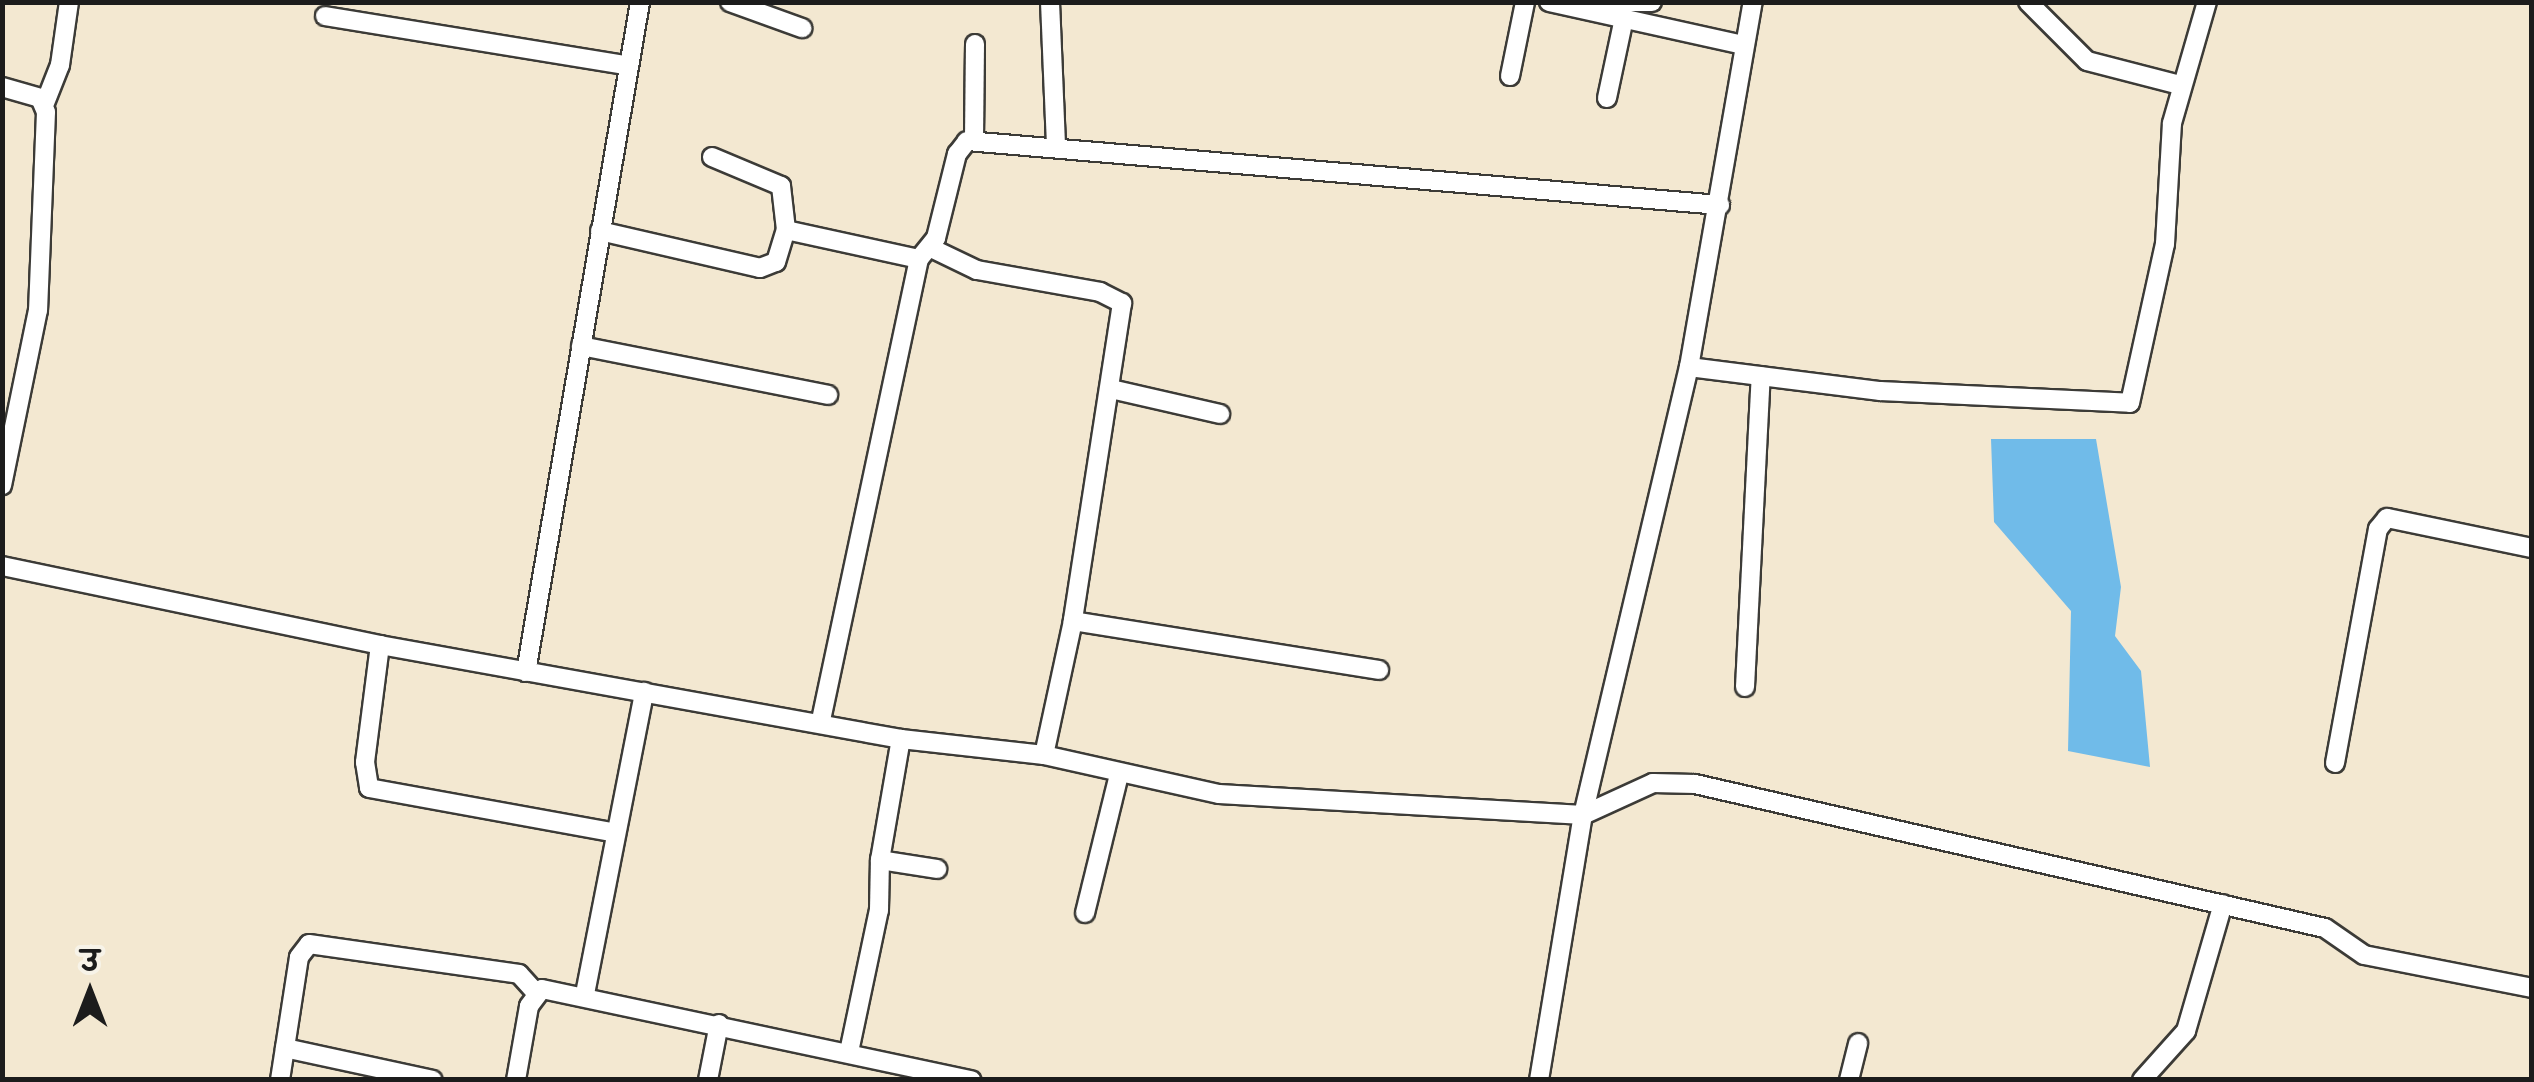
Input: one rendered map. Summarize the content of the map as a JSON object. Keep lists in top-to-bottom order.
{
  "north": "top"
}
